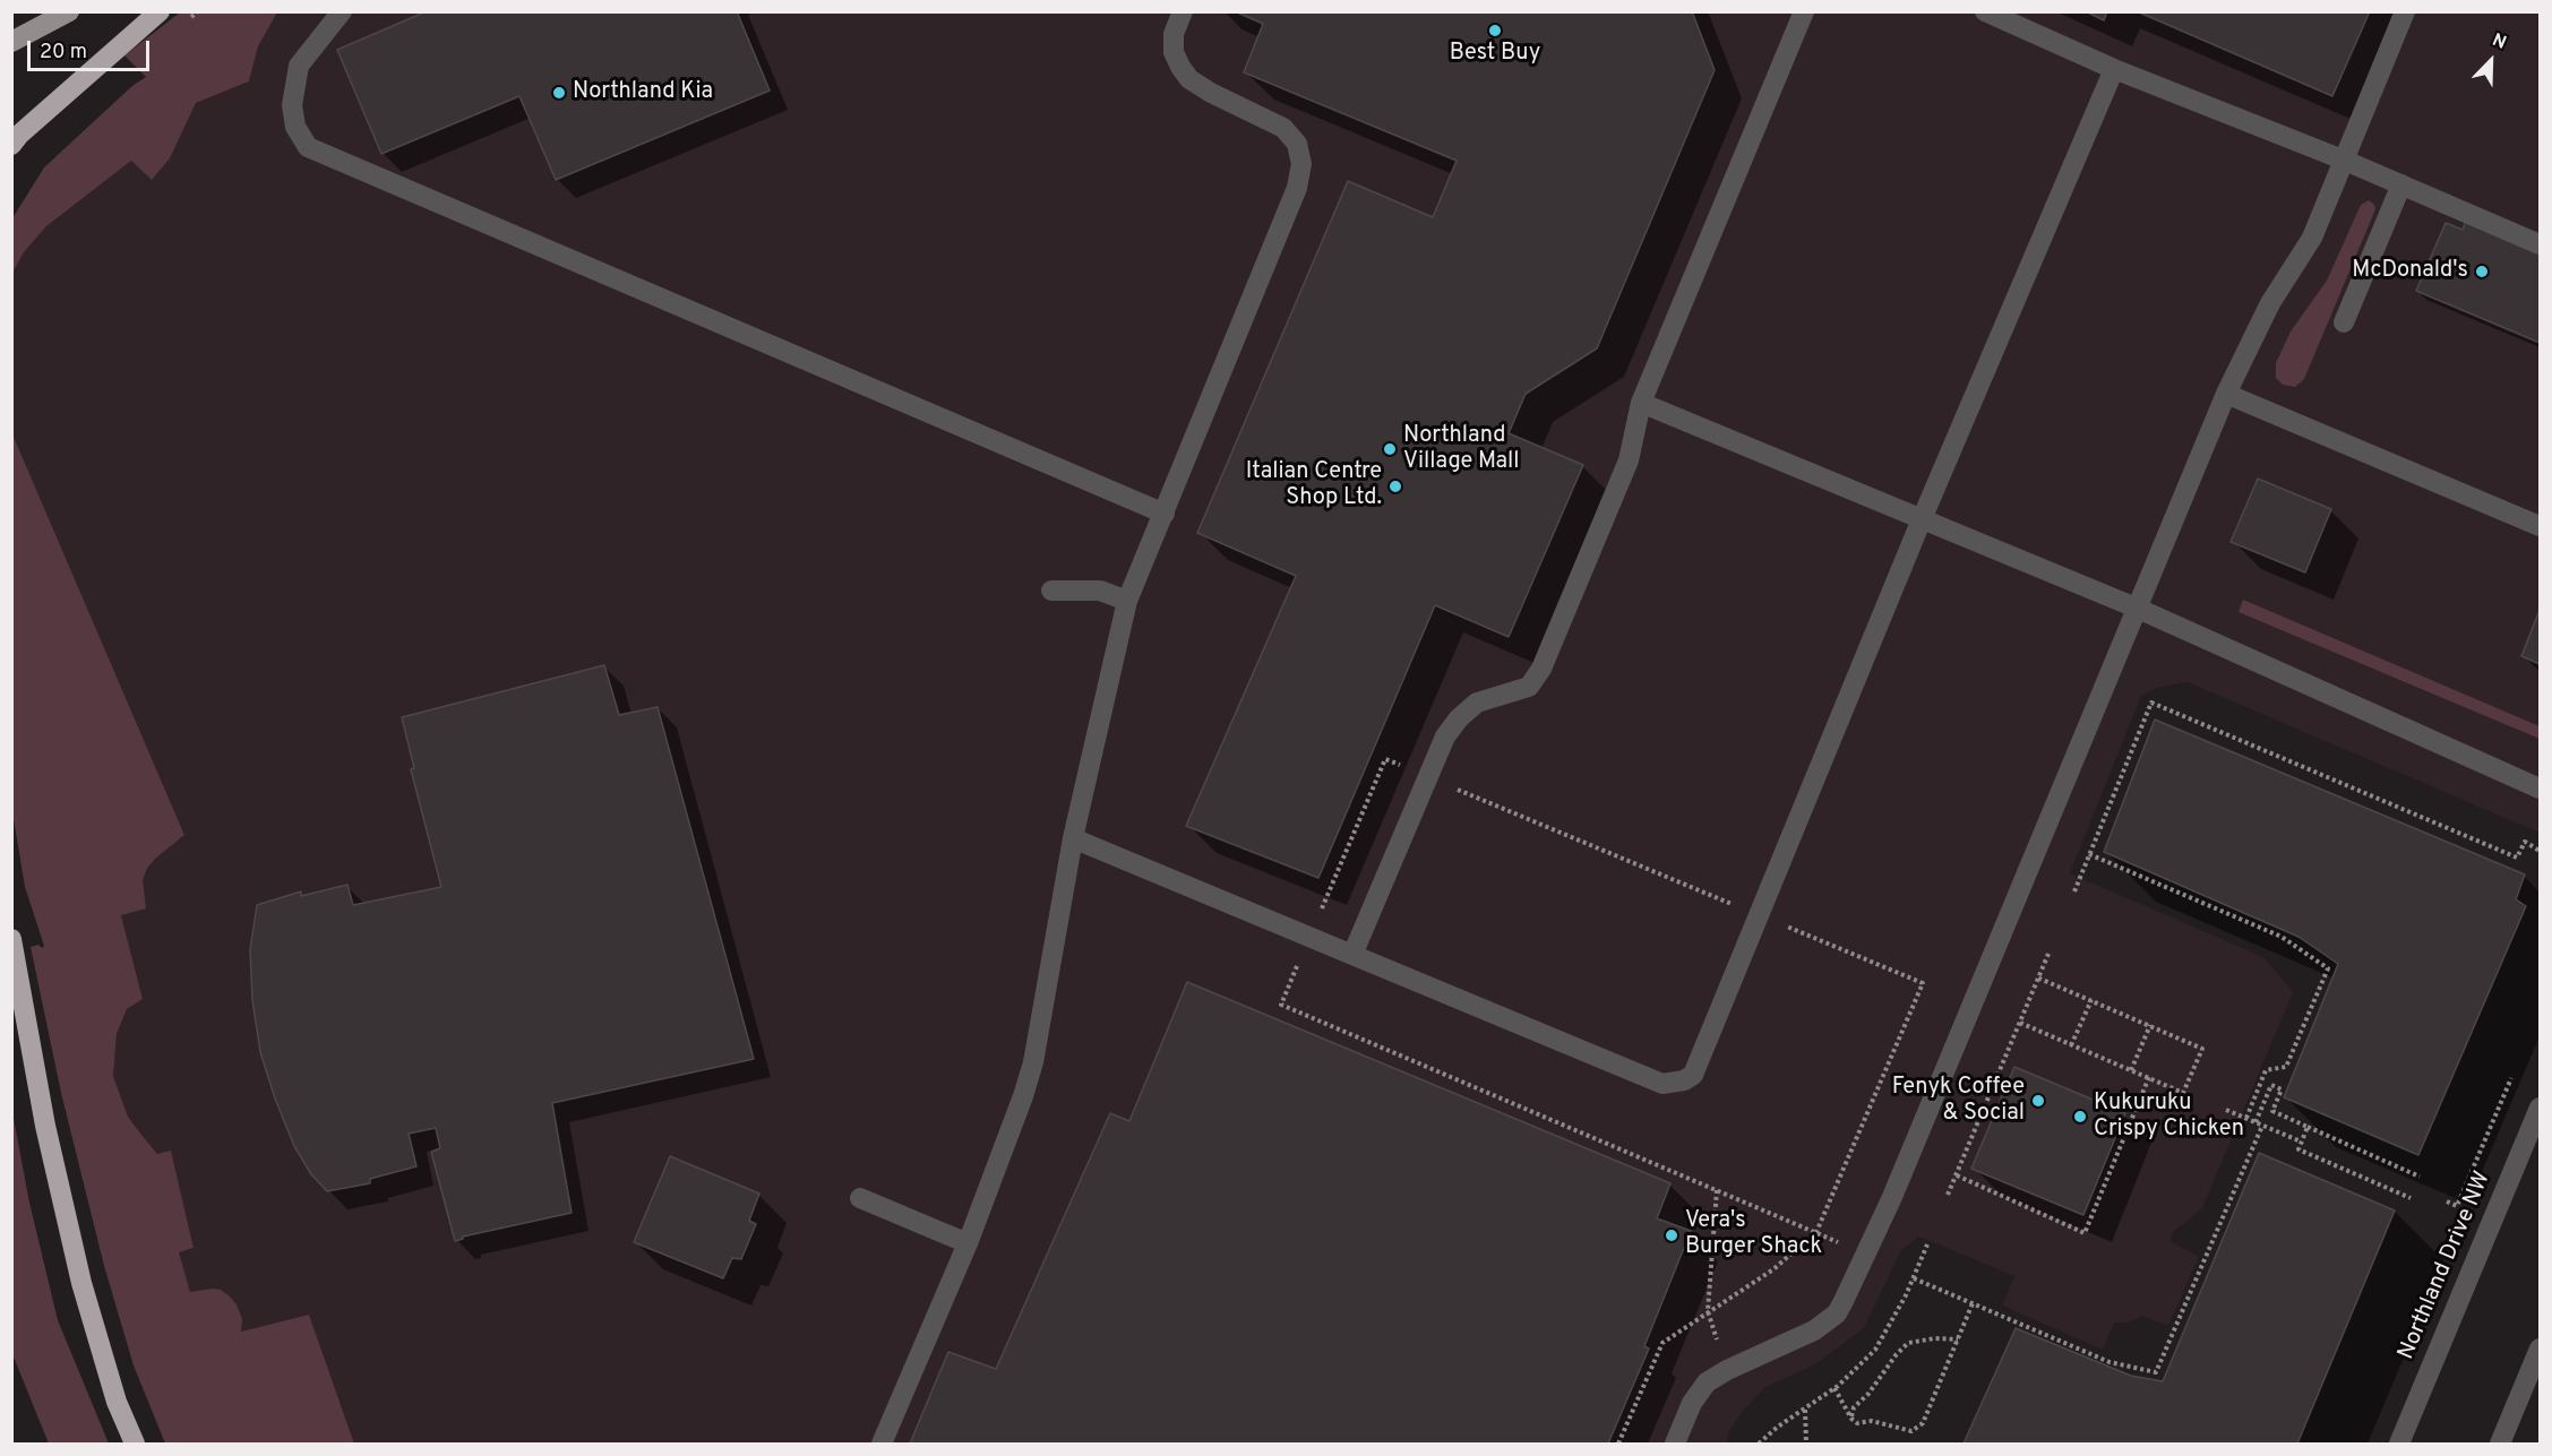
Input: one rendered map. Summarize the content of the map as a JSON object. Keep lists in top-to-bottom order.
{
  "streets": {
    "street": ["Northland Drive NW"]
  },
  "places": [
    "Best Buy",
    "Northland Kia",
    "McDonald's",
    "Northland Village Mall",
    "Italian Centre Shop Ltd.",
    "Fenyk Coffee & Social",
    "Kukuruku Crispy Chicken",
    "Vera's Burger Shack"
  ],
  "scale_bar": "20 m",
  "north": "top right"
}
